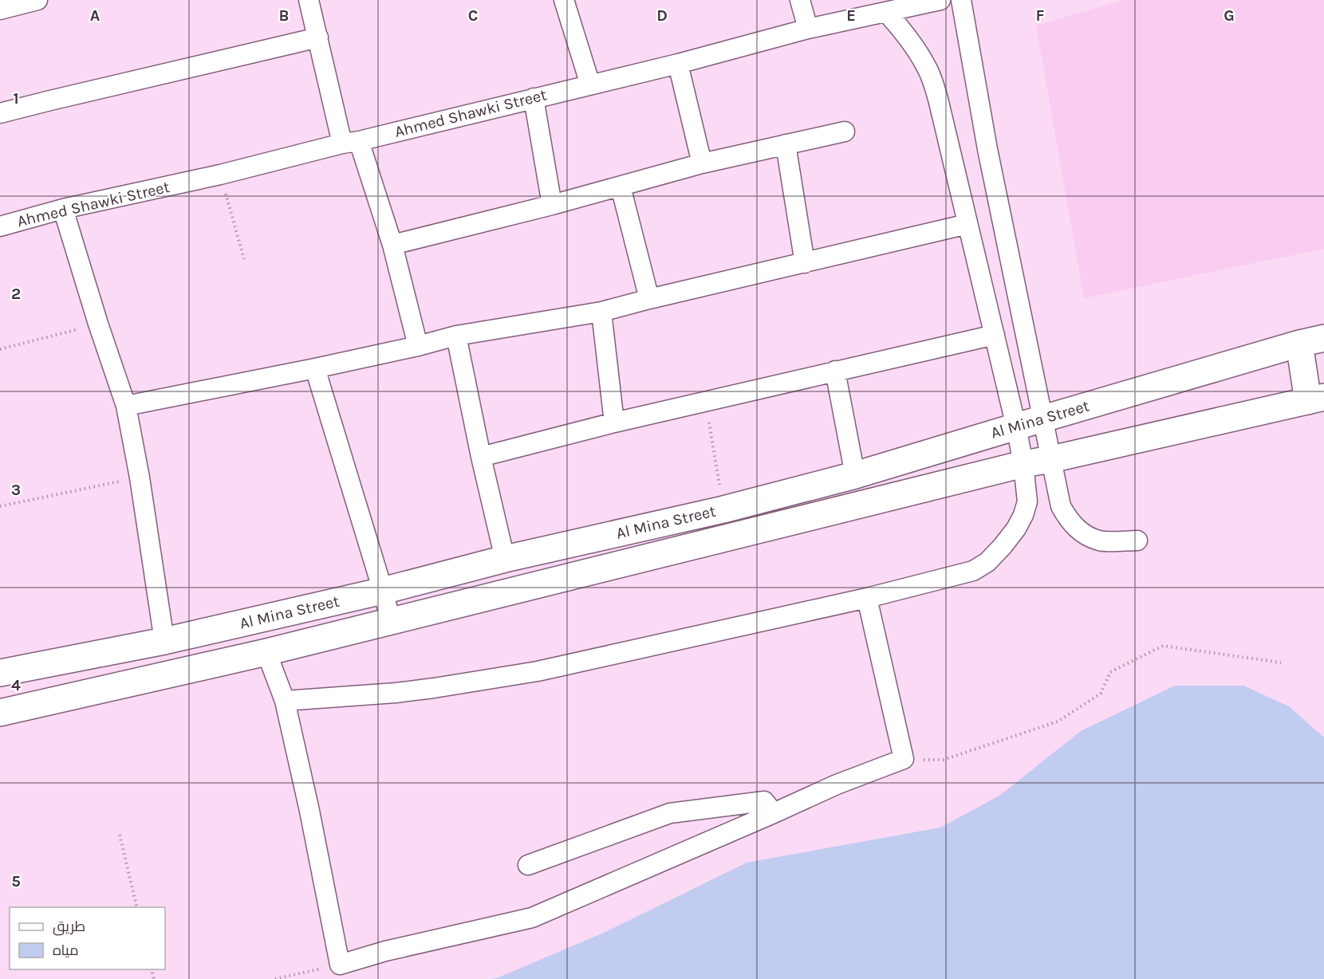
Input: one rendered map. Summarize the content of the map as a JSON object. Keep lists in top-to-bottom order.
{
  "streets": {
    "main road": ["Al Mina Street"],
    "street": ["Ahmed Shawki Street"]
  },
  "legend": ["طريق", "مياه"],
  "grid": {
    "columns": [
      "A",
      "B",
      "C",
      "D",
      "E",
      "F",
      "G"
    ],
    "rows": [
      "1",
      "2",
      "3",
      "4",
      "5"
    ]
  }
}
